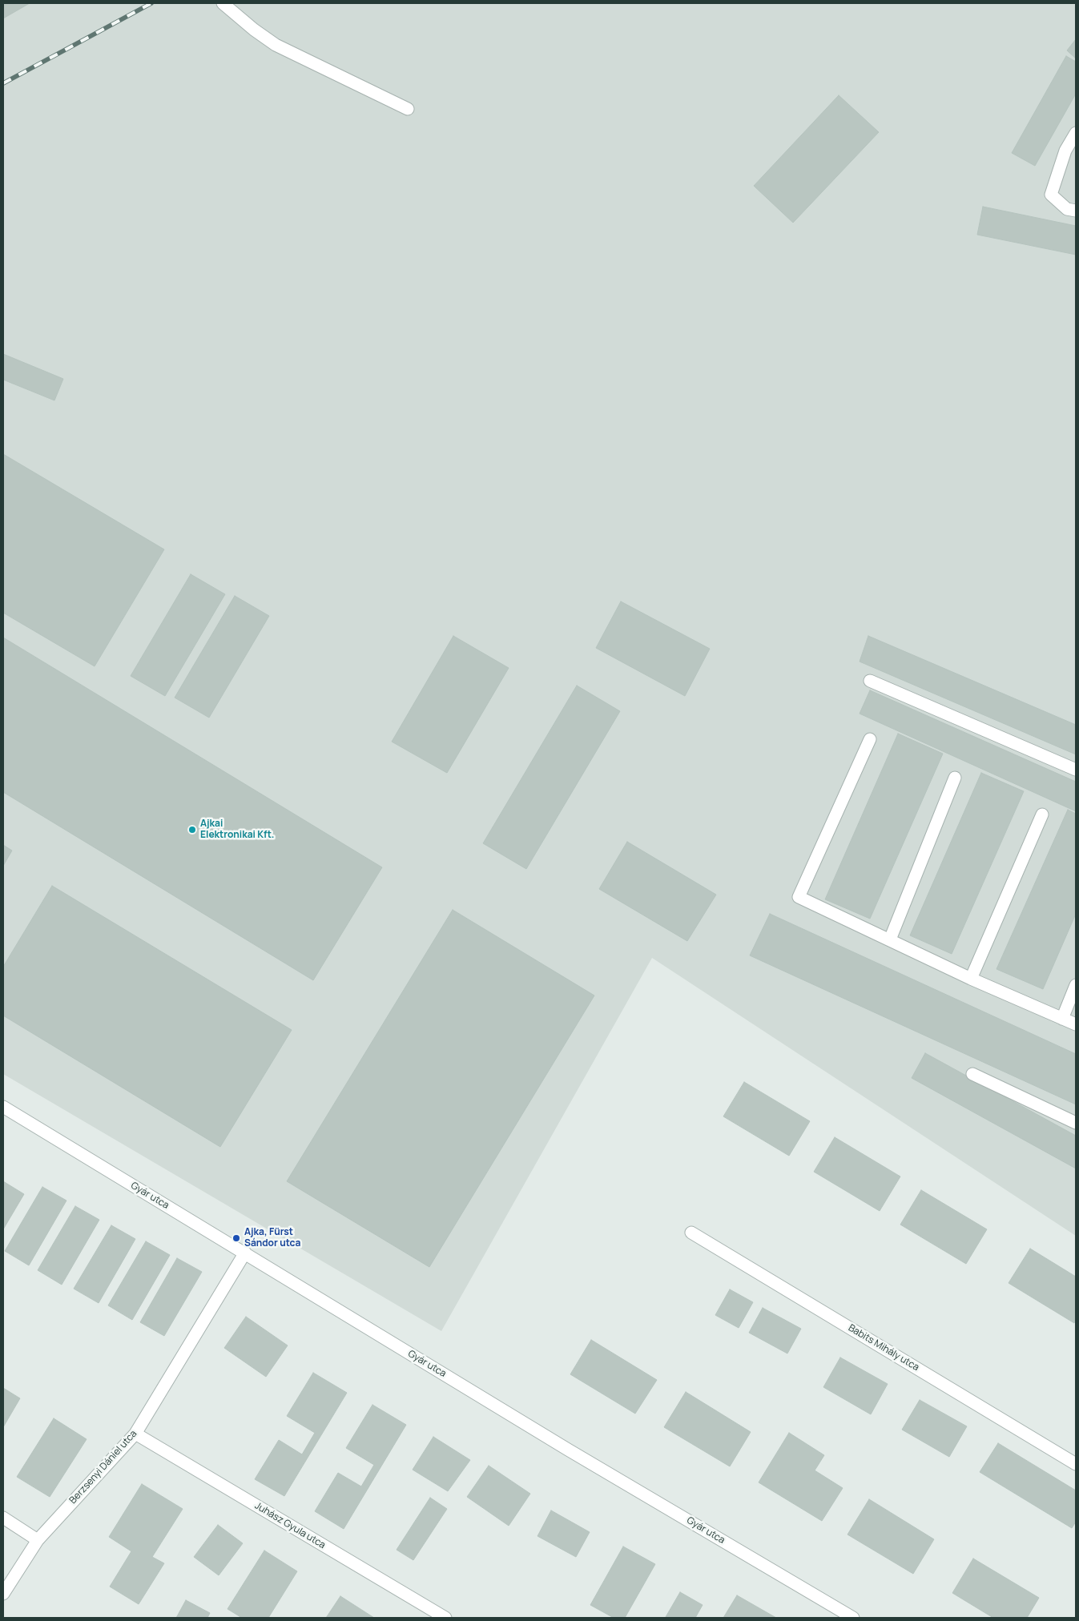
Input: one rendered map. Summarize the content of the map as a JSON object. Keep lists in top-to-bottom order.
{
  "streets": {
    "street": [
      "Gyár utca",
      "Babits Mihály utca",
      "Berzsenyi Dániel utca",
      "Juhász Gyula utca"
    ]
  },
  "crossings": [
    ["Gyár utca", "Berzsenyi Dániel utca"],
    ["Berzsenyi Dániel utca", "Juhász Gyula utca"]
  ],
  "places": ["Ajkai Elektronikai Kft.", "Ajka, Fürst Sándor utca"]
}
